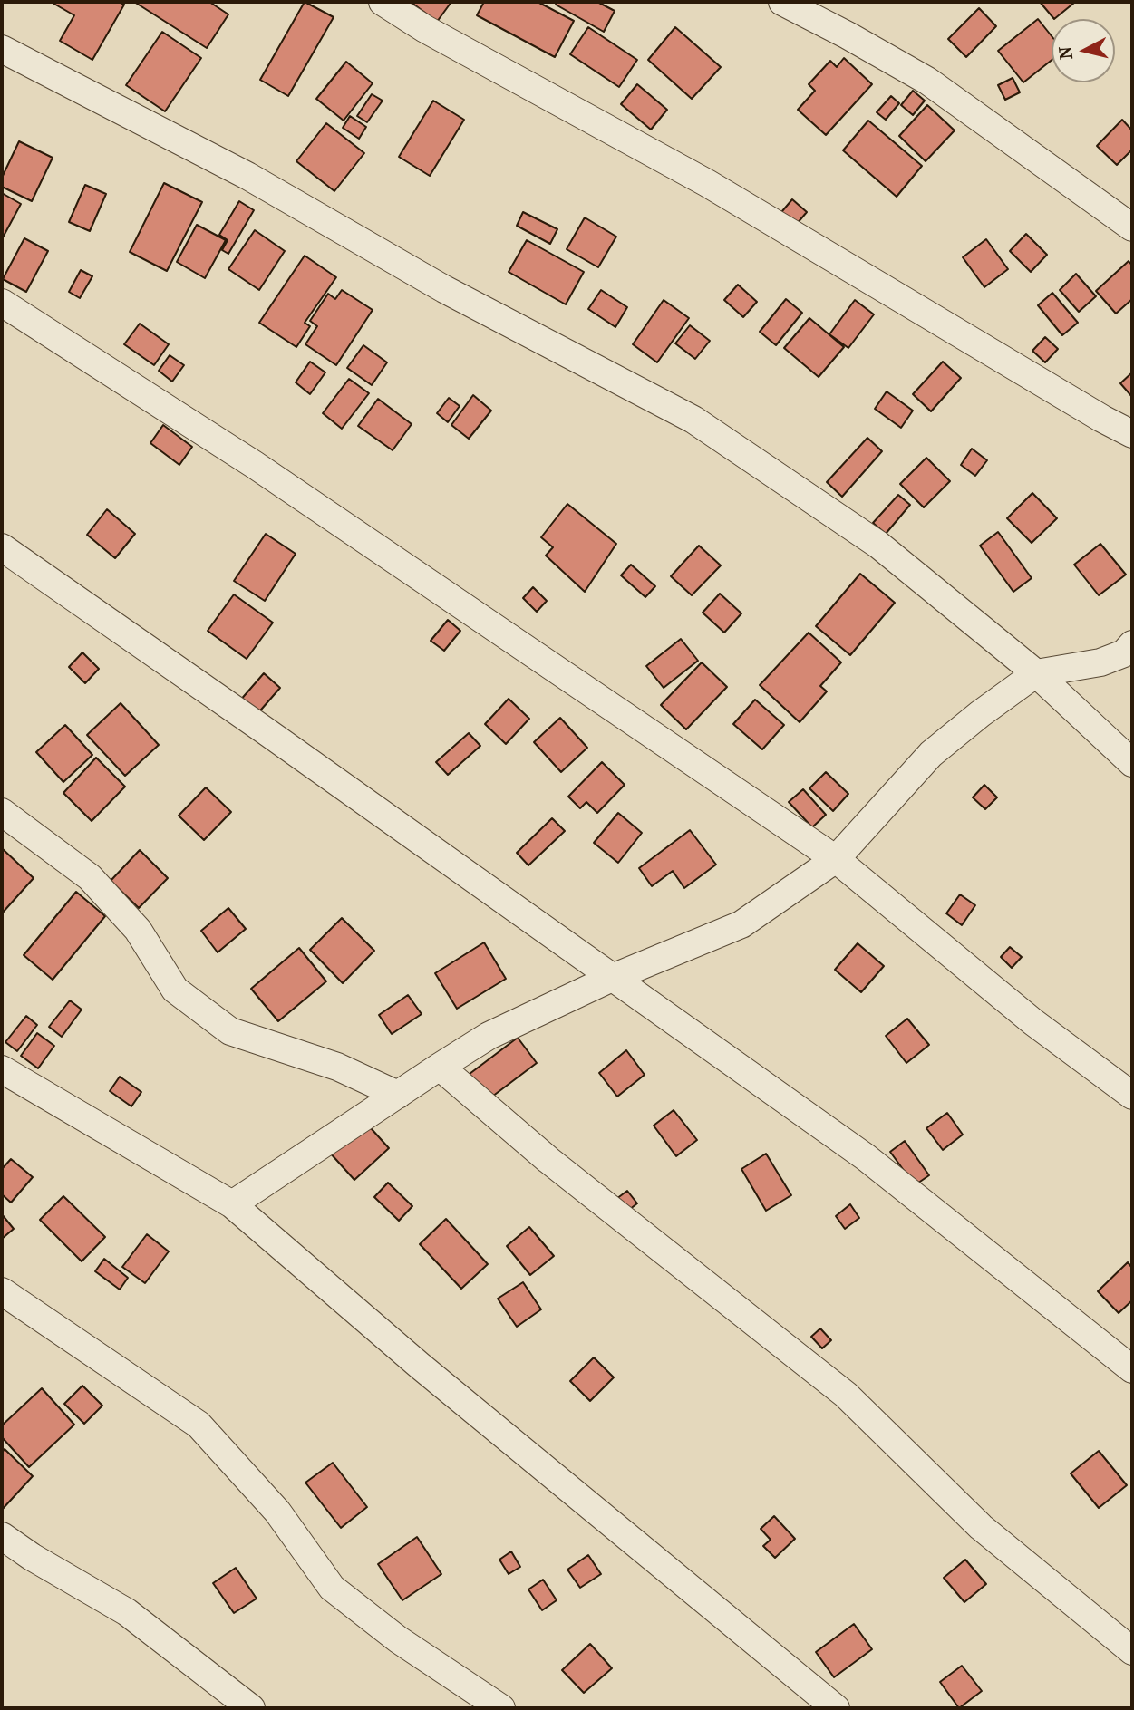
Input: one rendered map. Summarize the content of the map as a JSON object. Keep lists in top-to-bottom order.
{
  "north": "left"
}
